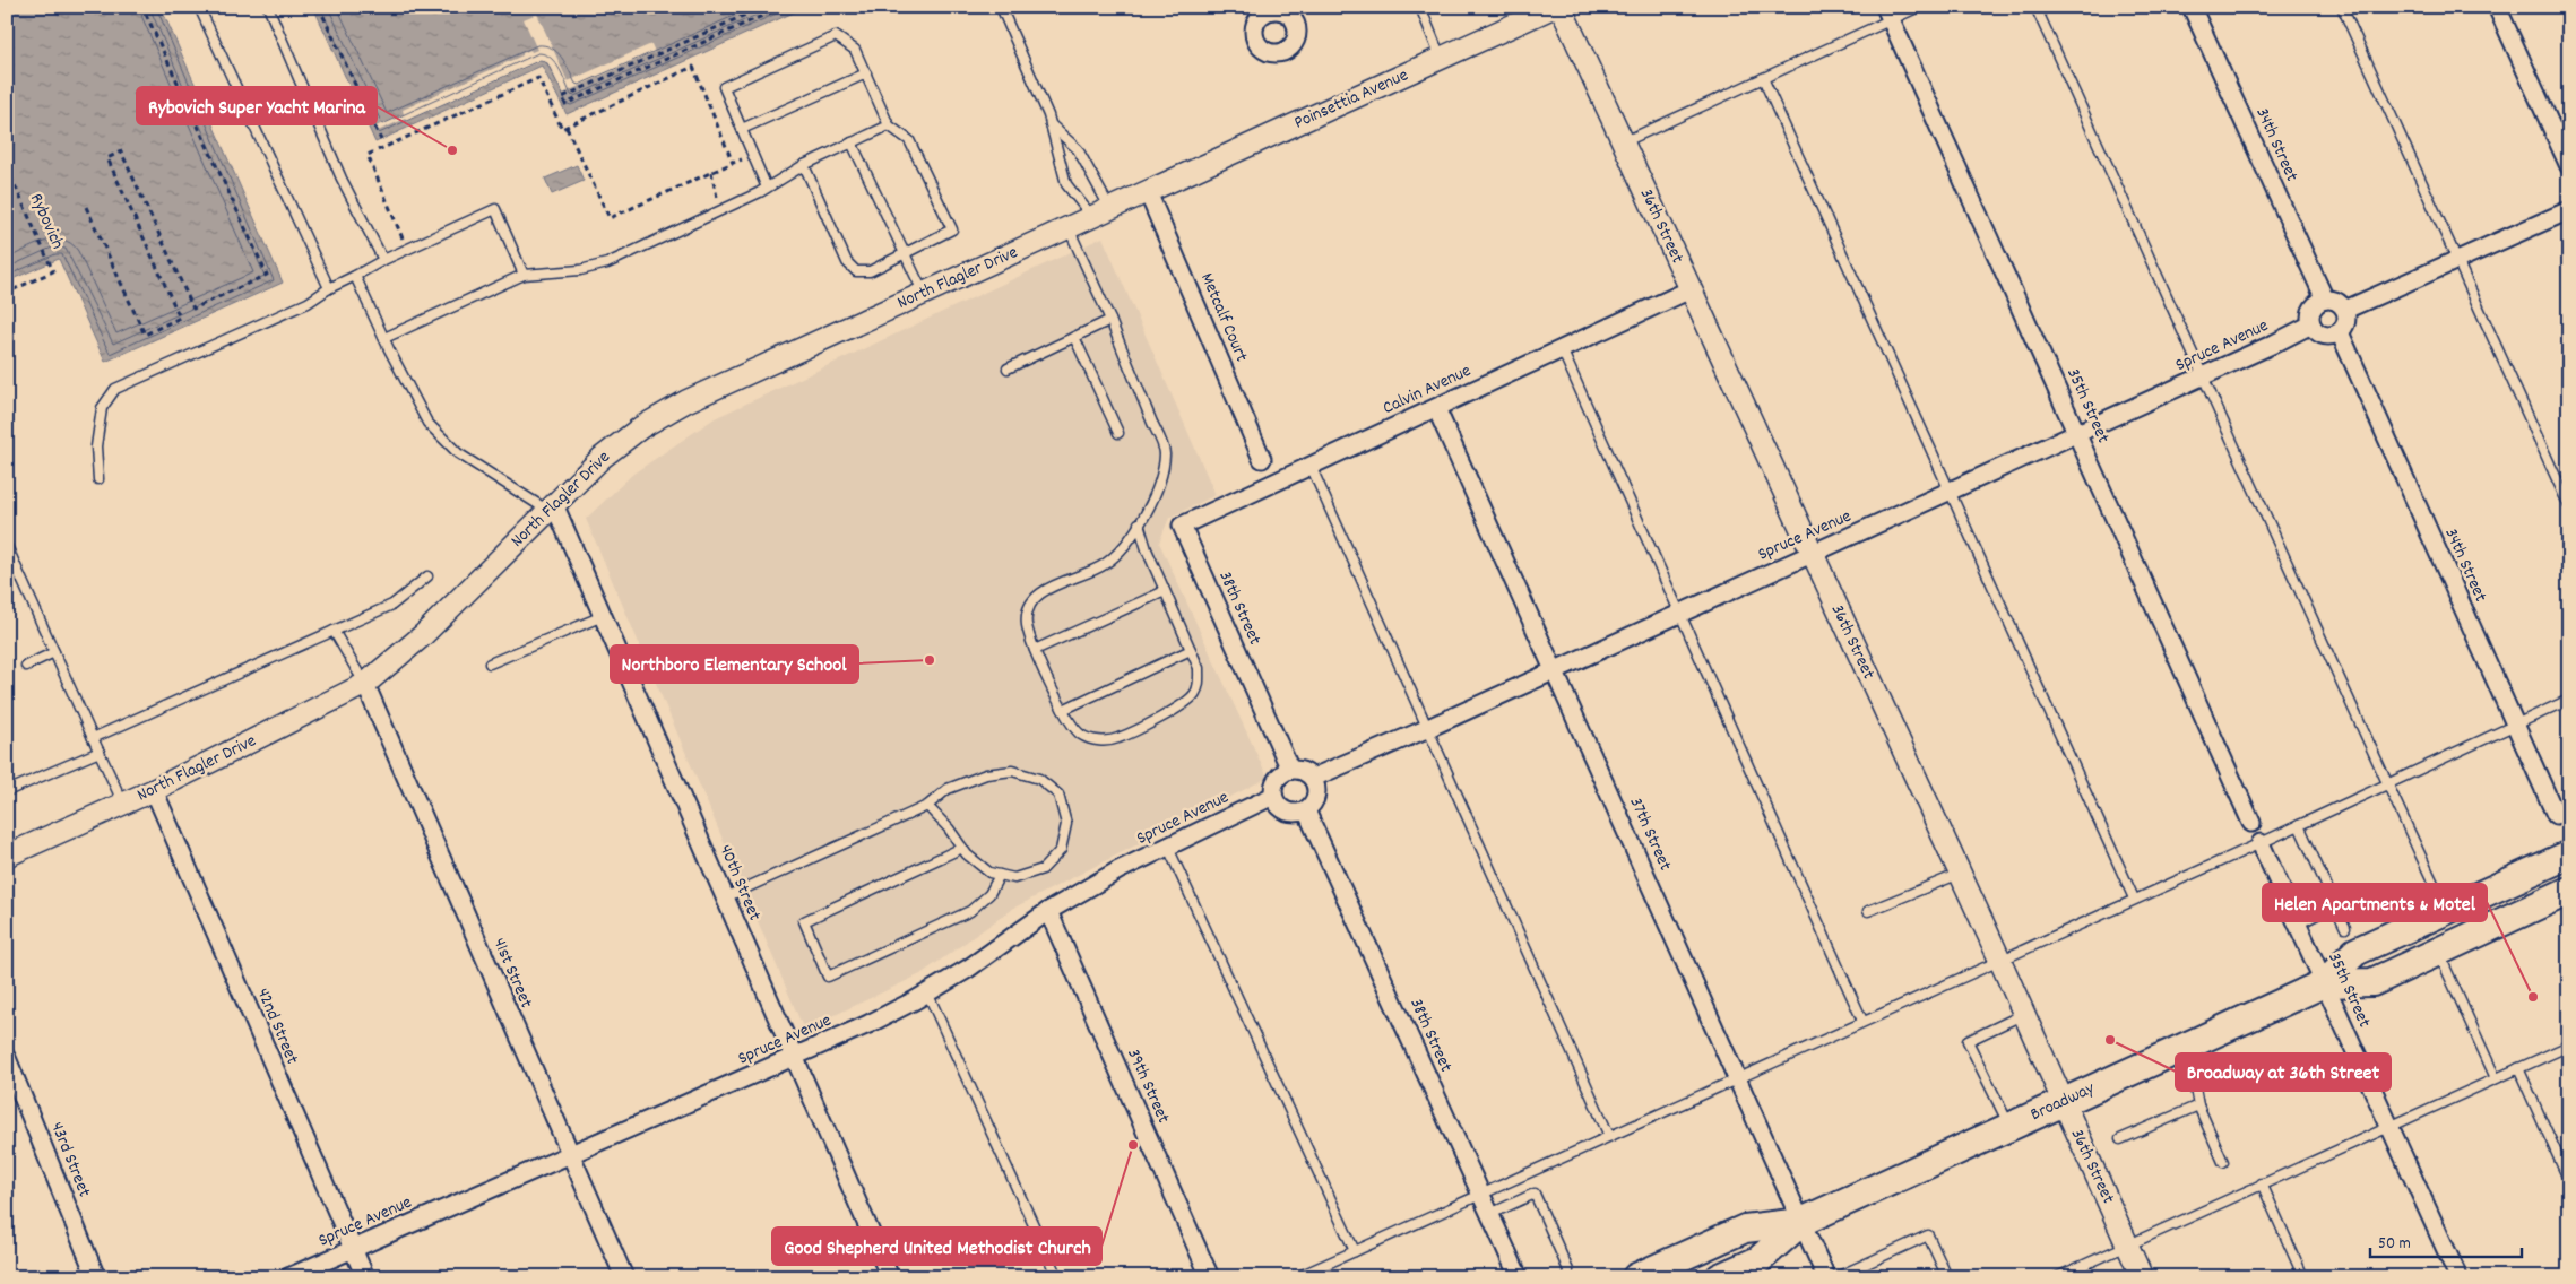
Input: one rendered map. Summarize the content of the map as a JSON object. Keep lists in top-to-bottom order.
{
  "streets": {
    "main road": ["Broadway"],
    "street": [
      "Poinsettia Avenue",
      "34th Street",
      "36th Street",
      "North Flagler Drive",
      "Metcalf Court",
      "Spruce Avenue",
      "Calvin Avenue",
      "35th Street",
      "38th Street",
      "37th Street",
      "40th Street",
      "41st Street",
      "42nd Street",
      "39th Street",
      "43rd Street"
    ],
    "path": ["Rybovich"]
  },
  "crossings": [
    ["Poinsettia Avenue", "North Flagler Drive"],
    ["Poinsettia Avenue", "Metcalf Court"],
    ["34th Street", "Spruce Avenue"],
    ["36th Street", "Spruce Avenue"],
    ["36th Street", "Calvin Avenue"],
    ["36th Street", "Broadway"],
    ["North Flagler Drive", "Metcalf Court"],
    ["North Flagler Drive", "40th Street"],
    ["North Flagler Drive", "41st Street"],
    ["North Flagler Drive", "42nd Street"],
    ["Spruce Avenue", "35th Street"],
    ["Spruce Avenue", "38th Street"],
    ["Spruce Avenue", "37th Street"],
    ["Spruce Avenue", "40th Street"],
    ["Spruce Avenue", "41st Street"],
    ["Spruce Avenue", "42nd Street"],
    ["Spruce Avenue", "39th Street"],
    ["Calvin Avenue", "38th Street"],
    ["Calvin Avenue", "37th Street"],
    ["35th Street", "Broadway"],
    ["37th Street", "Broadway"]
  ],
  "places": [
    "Rybovich Super Yacht Marina",
    "Northboro Elementary School",
    "Helen Apartments & Motel",
    "Broadway at 36th Street",
    "Good Shepherd United Methodist Church"
  ],
  "scale_bar": "50 m"
}
